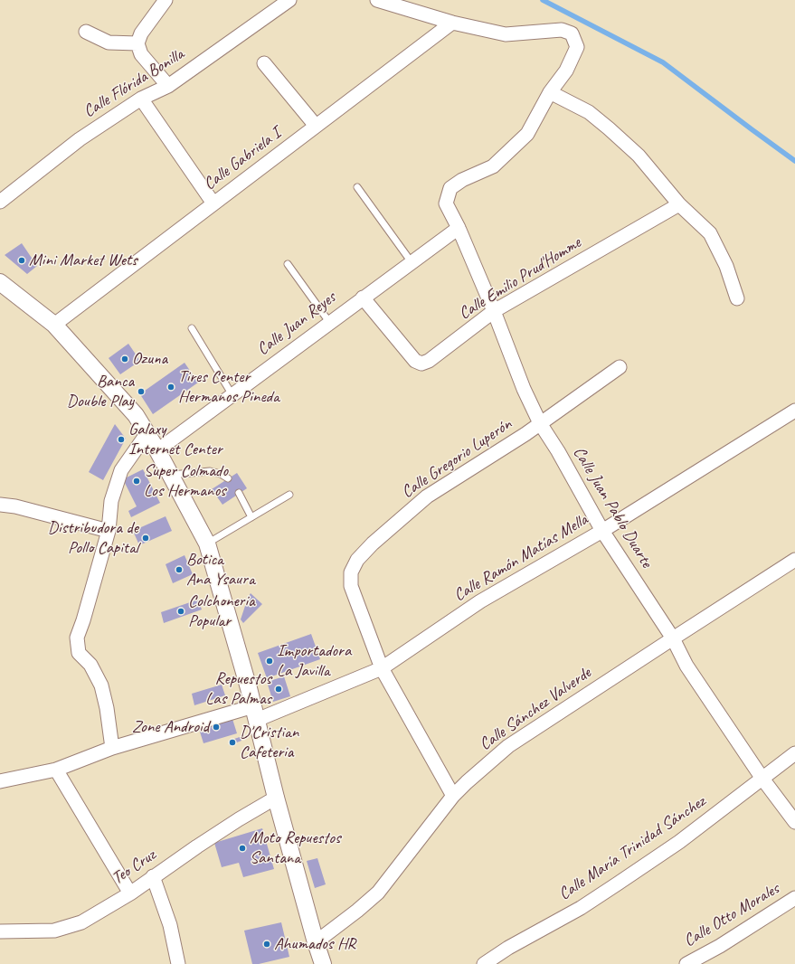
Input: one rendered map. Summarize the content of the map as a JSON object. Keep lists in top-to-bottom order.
{
  "streets": {
    "street": [
      "Calle Flórida Bonilla",
      "Calle Gabriela I",
      "Calle Emilio Prud'Homme",
      "Calle Juan Reyes",
      "Calle Gregorio Luperón",
      "Calle Juan Pablo Duarte",
      "Calle Ramón Matías Mella",
      "Calle Sánchez Valverde",
      "Calle María Trinidad Sánchez",
      "Teo Cruz",
      "Calle Otto Morales"
    ]
  },
  "crossings": [
    ["Calle Emilio Prud'Homme", "Calle Juan Reyes"],
    ["Calle Emilio Prud'Homme", "Calle Juan Pablo Duarte"],
    ["Calle Juan Reyes", "Calle Juan Pablo Duarte"],
    ["Calle Gregorio Luperón", "Calle Juan Pablo Duarte"],
    ["Calle Gregorio Luperón", "Calle Ramón Matías Mella"],
    ["Calle Gregorio Luperón", "Calle Sánchez Valverde"],
    ["Calle Juan Pablo Duarte", "Calle Ramón Matías Mella"],
    ["Calle Juan Pablo Duarte", "Calle Sánchez Valverde"],
    ["Calle Juan Pablo Duarte", "Calle María Trinidad Sánchez"]
  ],
  "places": [
    "Mini Market Wets",
    "Ozuna",
    "Tires Center Hermanos Pineda",
    "Banca Double Play",
    "Galaxy Internet Center",
    "Super Colmado Los Hermanos",
    "Distribudora de Pollo Capital",
    "Botica Ana Ysaura",
    "Colchoneria Popular",
    "Importadora La Javilla",
    "Repuestos Las Palmas",
    "Zone Android",
    "D'Cristian Cafeteria",
    "Moto Repuestos Santana",
    "Ahumados HR"
  ]
}
